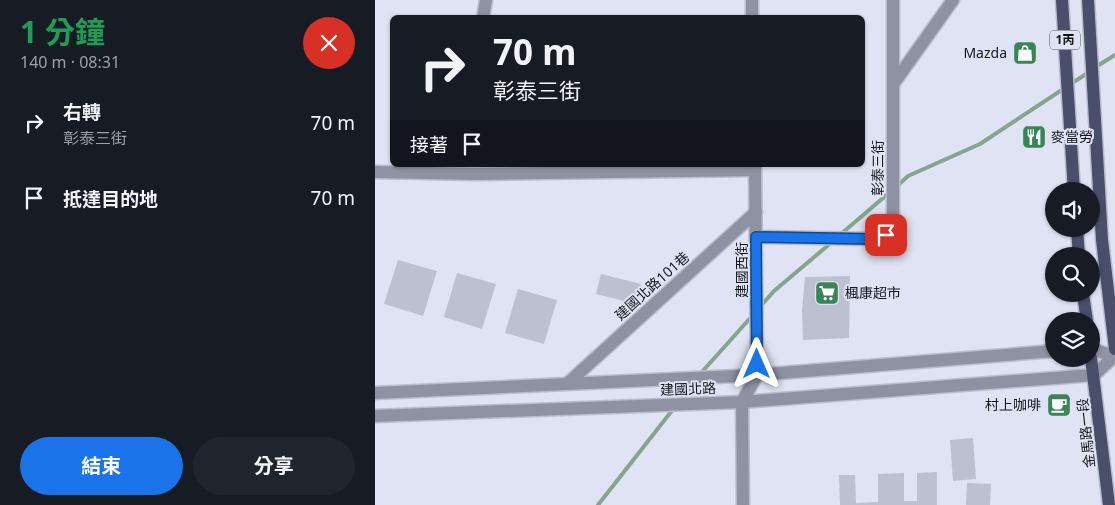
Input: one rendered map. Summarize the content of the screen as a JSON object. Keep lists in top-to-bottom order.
{
  "streets": {
    "main road": ["1丙", "金馬路一段"],
    "street": [
      "彰泰三街",
      "建國西街",
      "建國北路101巷",
      "建國北路"
    ]
  },
  "crossings": [
    ["彰泰三街", "建國西街"],
    ["建國西街", "建國北路101巷"],
    ["建國西街", "建國北路"],
    ["建國北路101巷", "建國北路"],
    ["建國北路", "金馬路一段"]
  ],
  "places": {
    "shop": ["Mazda"],
    "restaurant": ["麥當勞"],
    "supermarket": ["楓康超市"],
    "cafe": ["村上咖啡"]
  },
  "page": {
    "heading": ["1 分鐘", "140 m · 08:31"],
    "turn": ["70 m", "彰泰三街"],
    "list": [
      {
        "name": "右轉",
        "note": "彰泰三街",
        "value": "70 m"
      },
      {
        "name": "抵達目的地",
        "value": "70 m"
      }
    ],
    "then": "接著",
    "buttons": ["結束", "分享"]
  }
}
